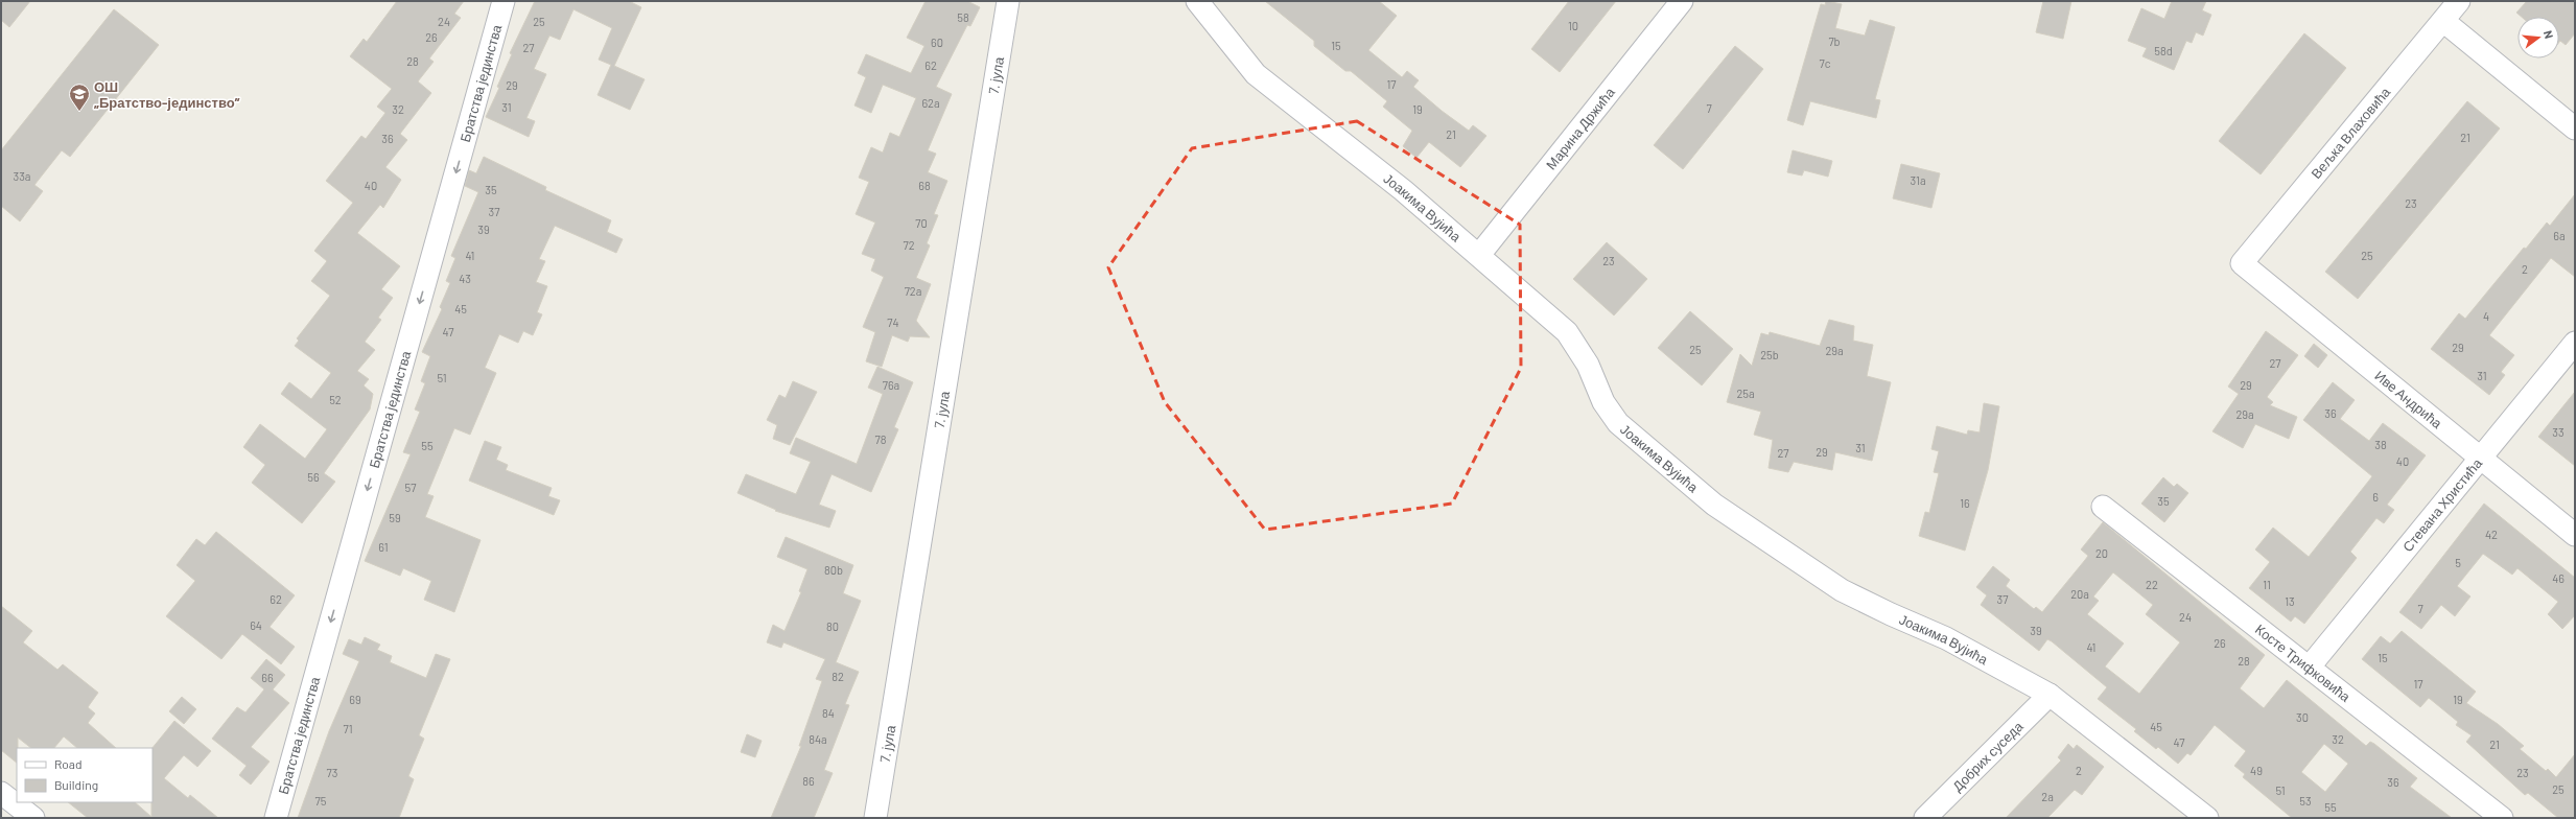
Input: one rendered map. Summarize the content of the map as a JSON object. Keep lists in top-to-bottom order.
{
  "streets": {
    "street": [
      "7. јула",
      "Братства јединства",
      "Марина Држића",
      "Вељка Влаховића",
      "Јоакима Вујића",
      "Иве Андрића",
      "Стевана Христића",
      "Косте Трифковића",
      "Добрих суседа"
    ]
  },
  "crossings": [
    ["Марина Држића", "Јоакима Вујића"],
    ["Вељка Влаховића", "Иве Андрића"],
    ["Јоакима Вујића", "Добрих суседа"],
    ["Иве Андрића", "Стевана Христића"],
    ["Стевана Христића", "Косте Трифковића"]
  ],
  "one_way": ["Братства јединства"],
  "places": {
    "school or university": ["ОШ „Братство-јединство”"]
  },
  "house_numbers": [
    "58",
    "24",
    "25",
    "10",
    "26",
    "7b",
    "60",
    "15",
    "27",
    "58d",
    "28",
    "7c",
    "62",
    "17",
    "29",
    "62a",
    "31",
    "7",
    "32",
    "19",
    "21",
    "21",
    "36",
    "33a",
    "31a",
    "40",
    "68",
    "35",
    "23",
    "37",
    "70",
    "39",
    "6a",
    "72",
    "41",
    "25",
    "23",
    "2",
    "43",
    "72a",
    "45",
    "4",
    "74",
    "47",
    "29",
    "25",
    "29a",
    "25b",
    "27",
    "31",
    "51",
    "76a",
    "29",
    "25a",
    "52",
    "36",
    "29a",
    "33",
    "78",
    "38",
    "55",
    "31",
    "29",
    "27",
    "40",
    "56",
    "57",
    "6",
    "35",
    "16",
    "59",
    "42",
    "61",
    "20",
    "5",
    "80b",
    "46",
    "22",
    "11",
    "20a",
    "62",
    "37",
    "13",
    "7",
    "24",
    "64",
    "80",
    "39",
    "26",
    "41",
    "15",
    "28",
    "82",
    "66",
    "17",
    "69",
    "19",
    "84",
    "30",
    "45",
    "71",
    "84a",
    "32",
    "47",
    "21",
    "2",
    "49",
    "73",
    "23",
    "86",
    "36",
    "25",
    "51",
    "2a",
    "75",
    "53",
    "55"
  ],
  "legend": ["Road", "Building"],
  "north": "right"
}
